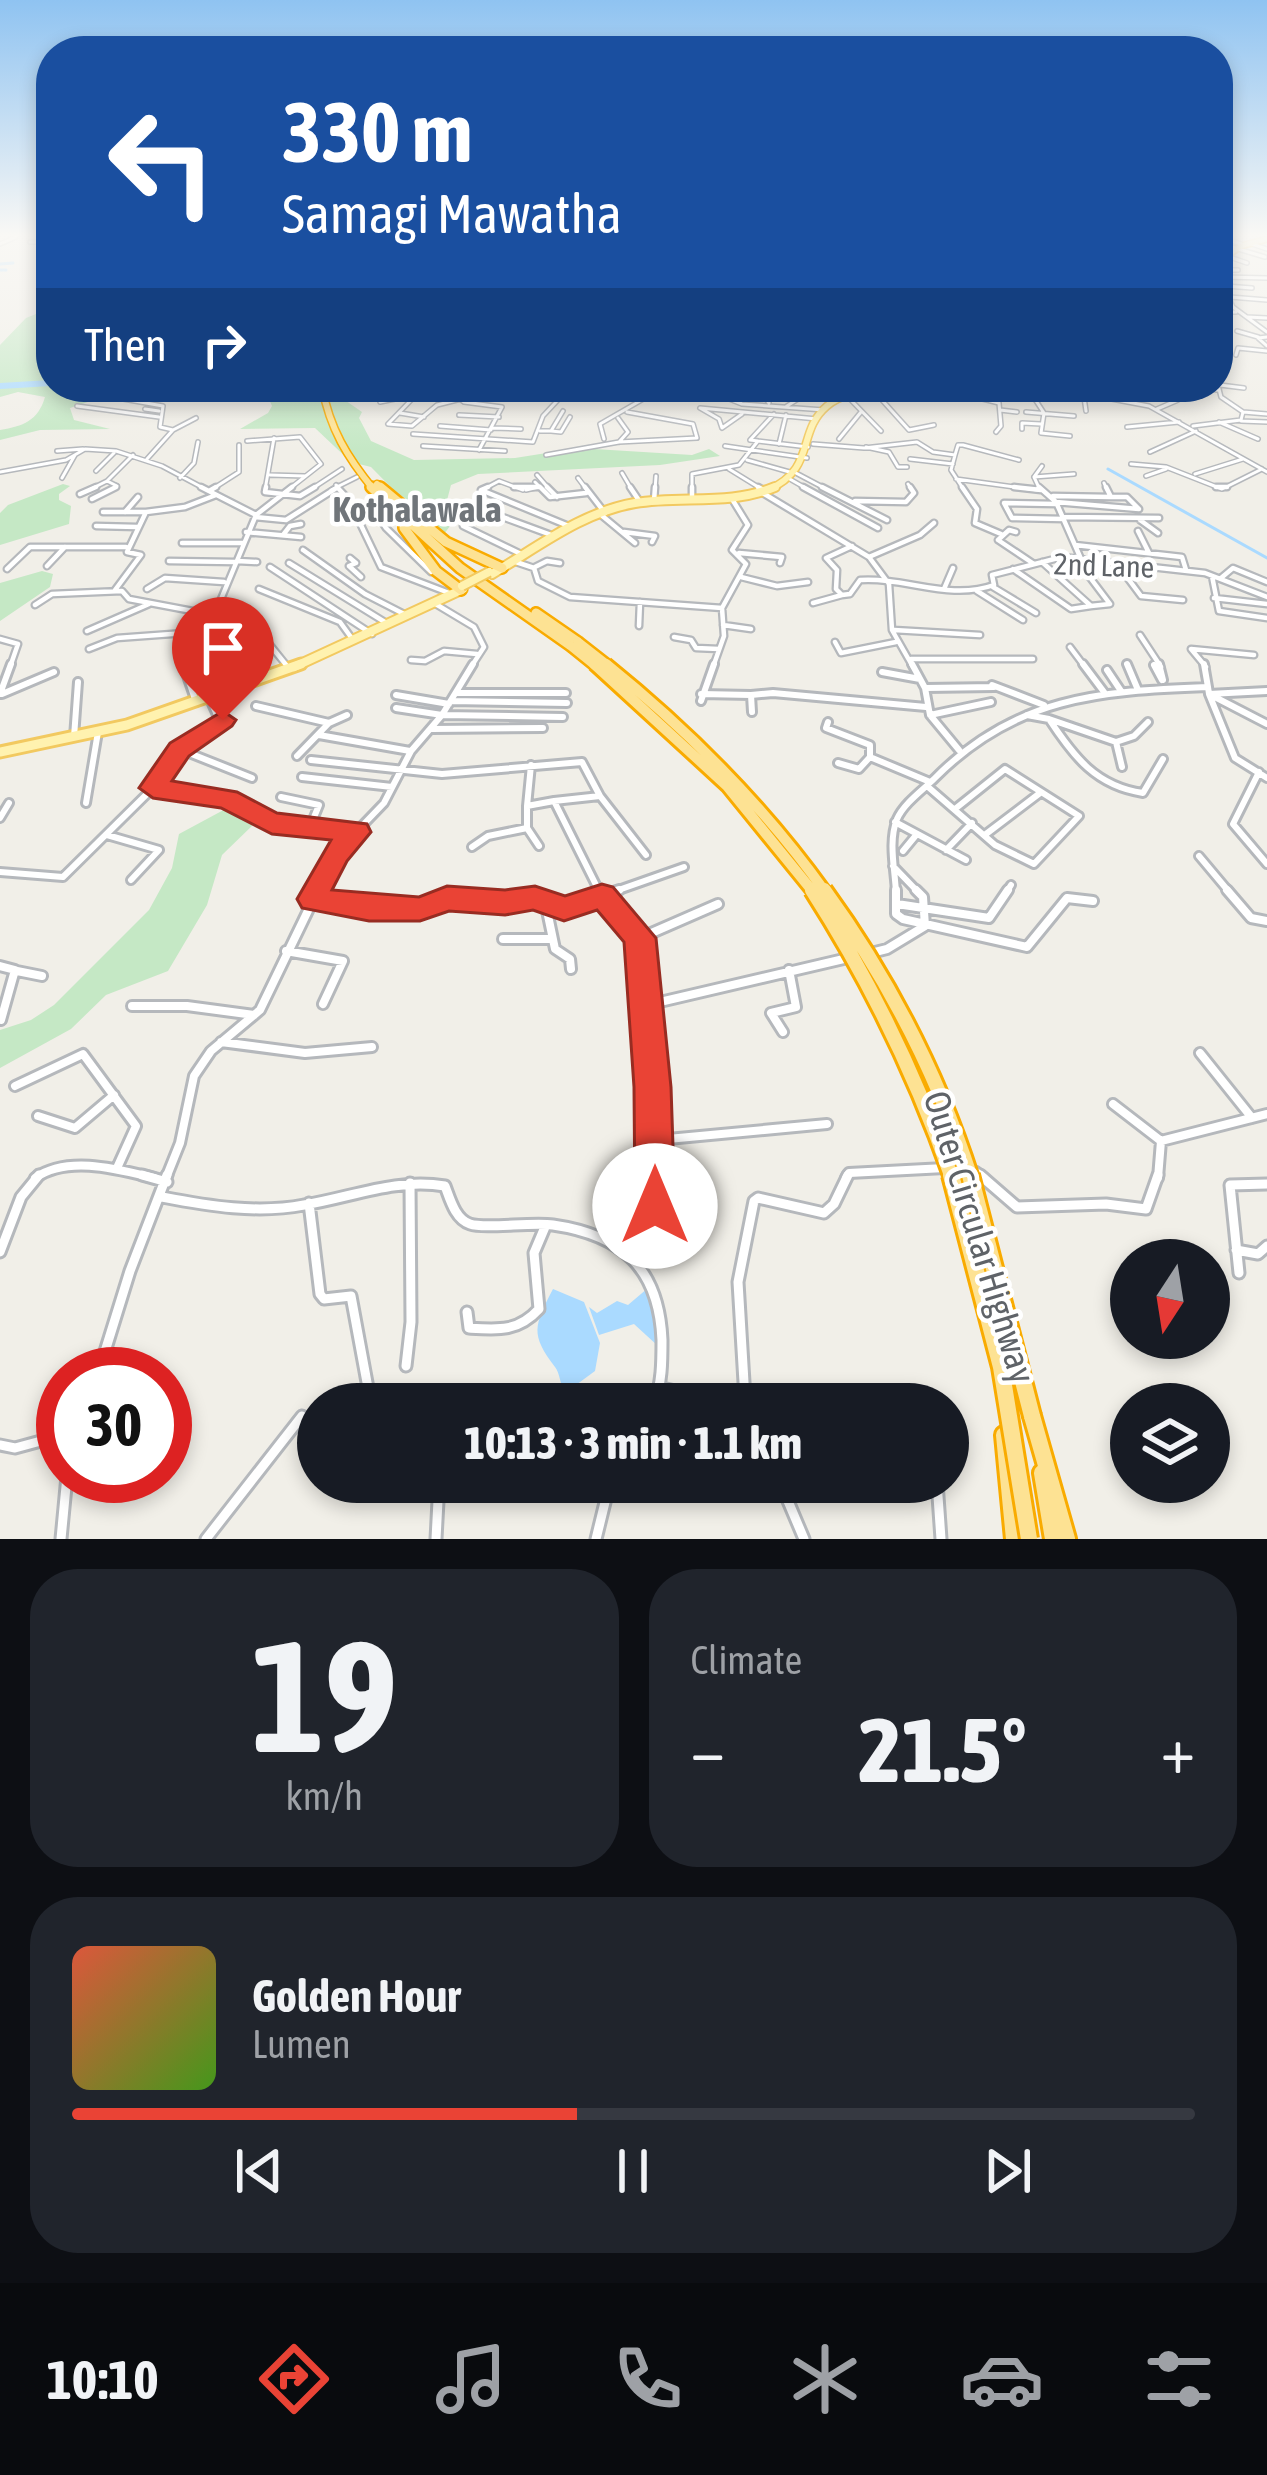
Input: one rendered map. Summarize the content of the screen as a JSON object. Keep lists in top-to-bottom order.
{
  "streets": {
    "highway": ["Outer Circular Highway"],
    "street": ["2nd Lane"]
  },
  "districts": ["Kothalawala"],
  "north": "bottom",
  "page": {
    "turn": ["330 m", "Samagi Mawatha"],
    "then": "Then",
    "limit": "30",
    "trip": "10:13 · 3 min · 1.1 km",
    "tile": [
      ["19", "km/h"],
      "Climate"
    ],
    "heat": ["−", "21.5°", "+"],
    "song": ["Golden Hour", "Lumen"],
    "tabs": "10:10"
  }
}
